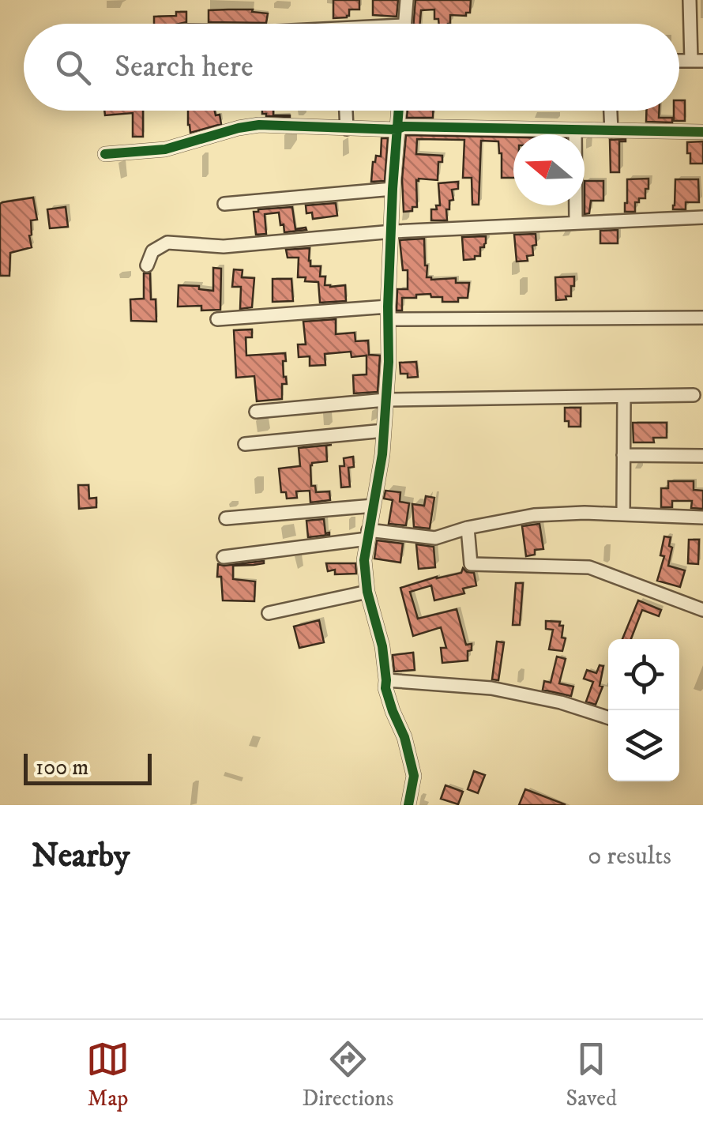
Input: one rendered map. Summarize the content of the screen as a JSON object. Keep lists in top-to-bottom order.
{
  "scale_bar": "100 m",
  "north": "left",
  "page": {
    "search": "Search here",
    "scale": "100 m",
    "heading": ["Nearby", "0 results"],
    "nav": ["Map", "Directions", "Saved"]
  }
}
